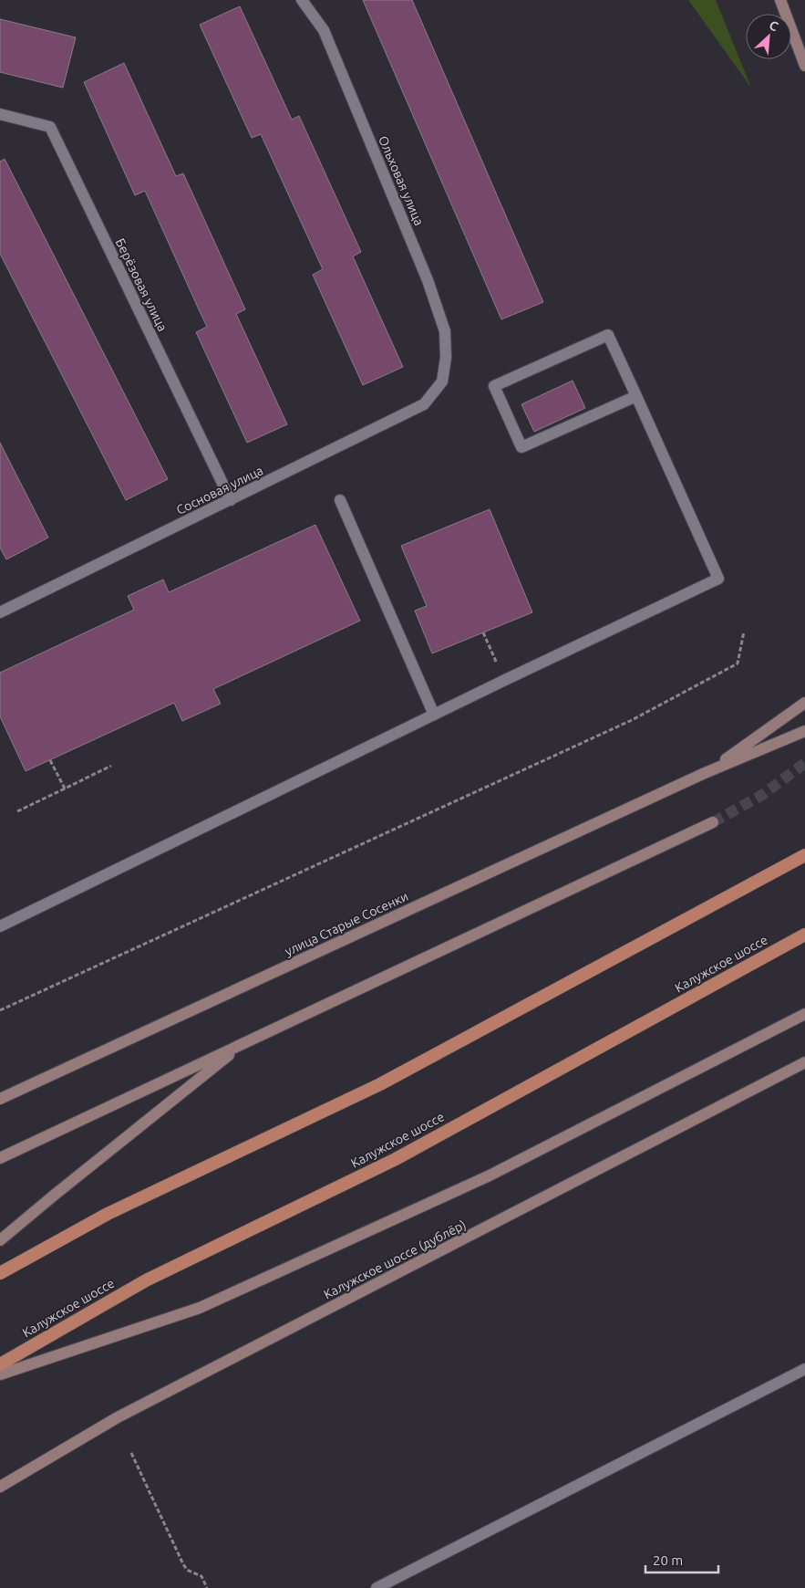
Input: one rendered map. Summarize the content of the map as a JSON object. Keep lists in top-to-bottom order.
{
  "streets": {
    "highway": ["Калужское шоссе"],
    "main road": ["улица Старые Сосенки", "Калужское шоссе (дублёр)"],
    "street": ["Ольховая улица", "Берёзовая улица", "Сосновая улица"]
  },
  "crossings": [
    ["Ольховая улица", "Сосновая улица"],
    ["Берёзовая улица", "Сосновая улица"]
  ],
  "scale_bar": "20 m",
  "north": "top right"
}
